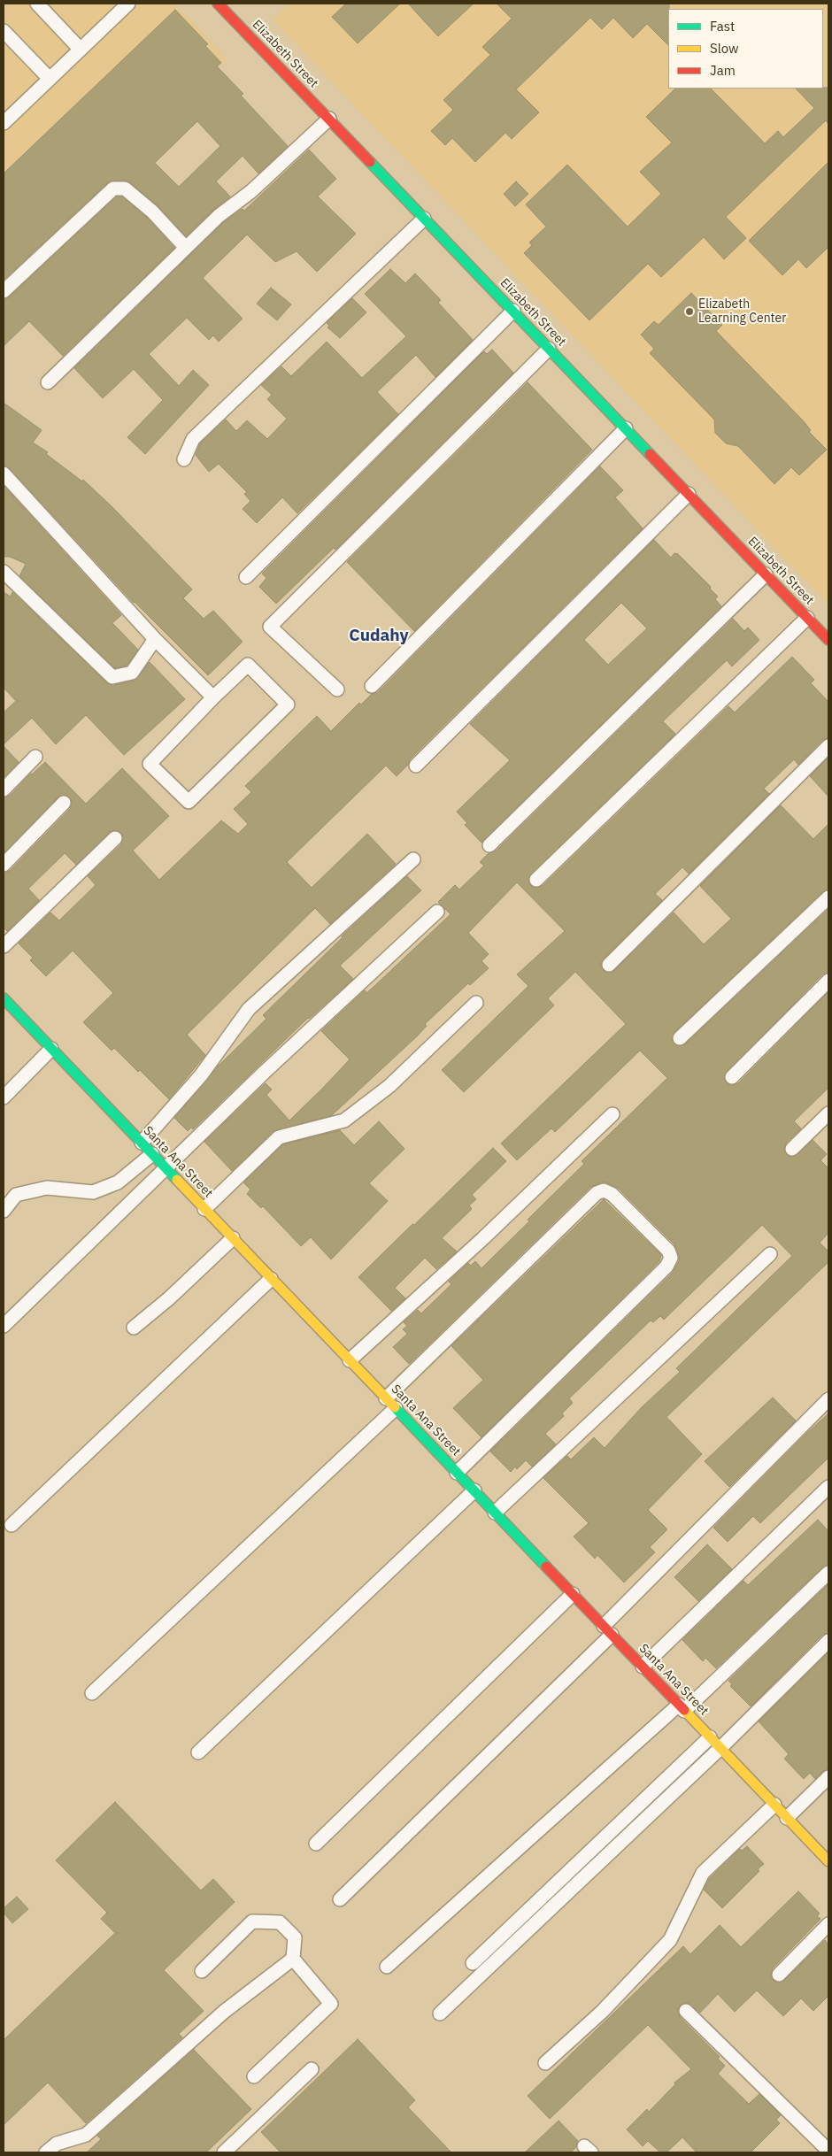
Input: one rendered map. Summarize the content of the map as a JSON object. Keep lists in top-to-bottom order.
{
  "streets": {
    "street": ["Elizabeth Street", "Santa Ana Street"]
  },
  "districts": ["Cudahy"],
  "places": ["Elizabeth Learning Center"],
  "legend": ["Fast", "Slow", "Jam"]
}
